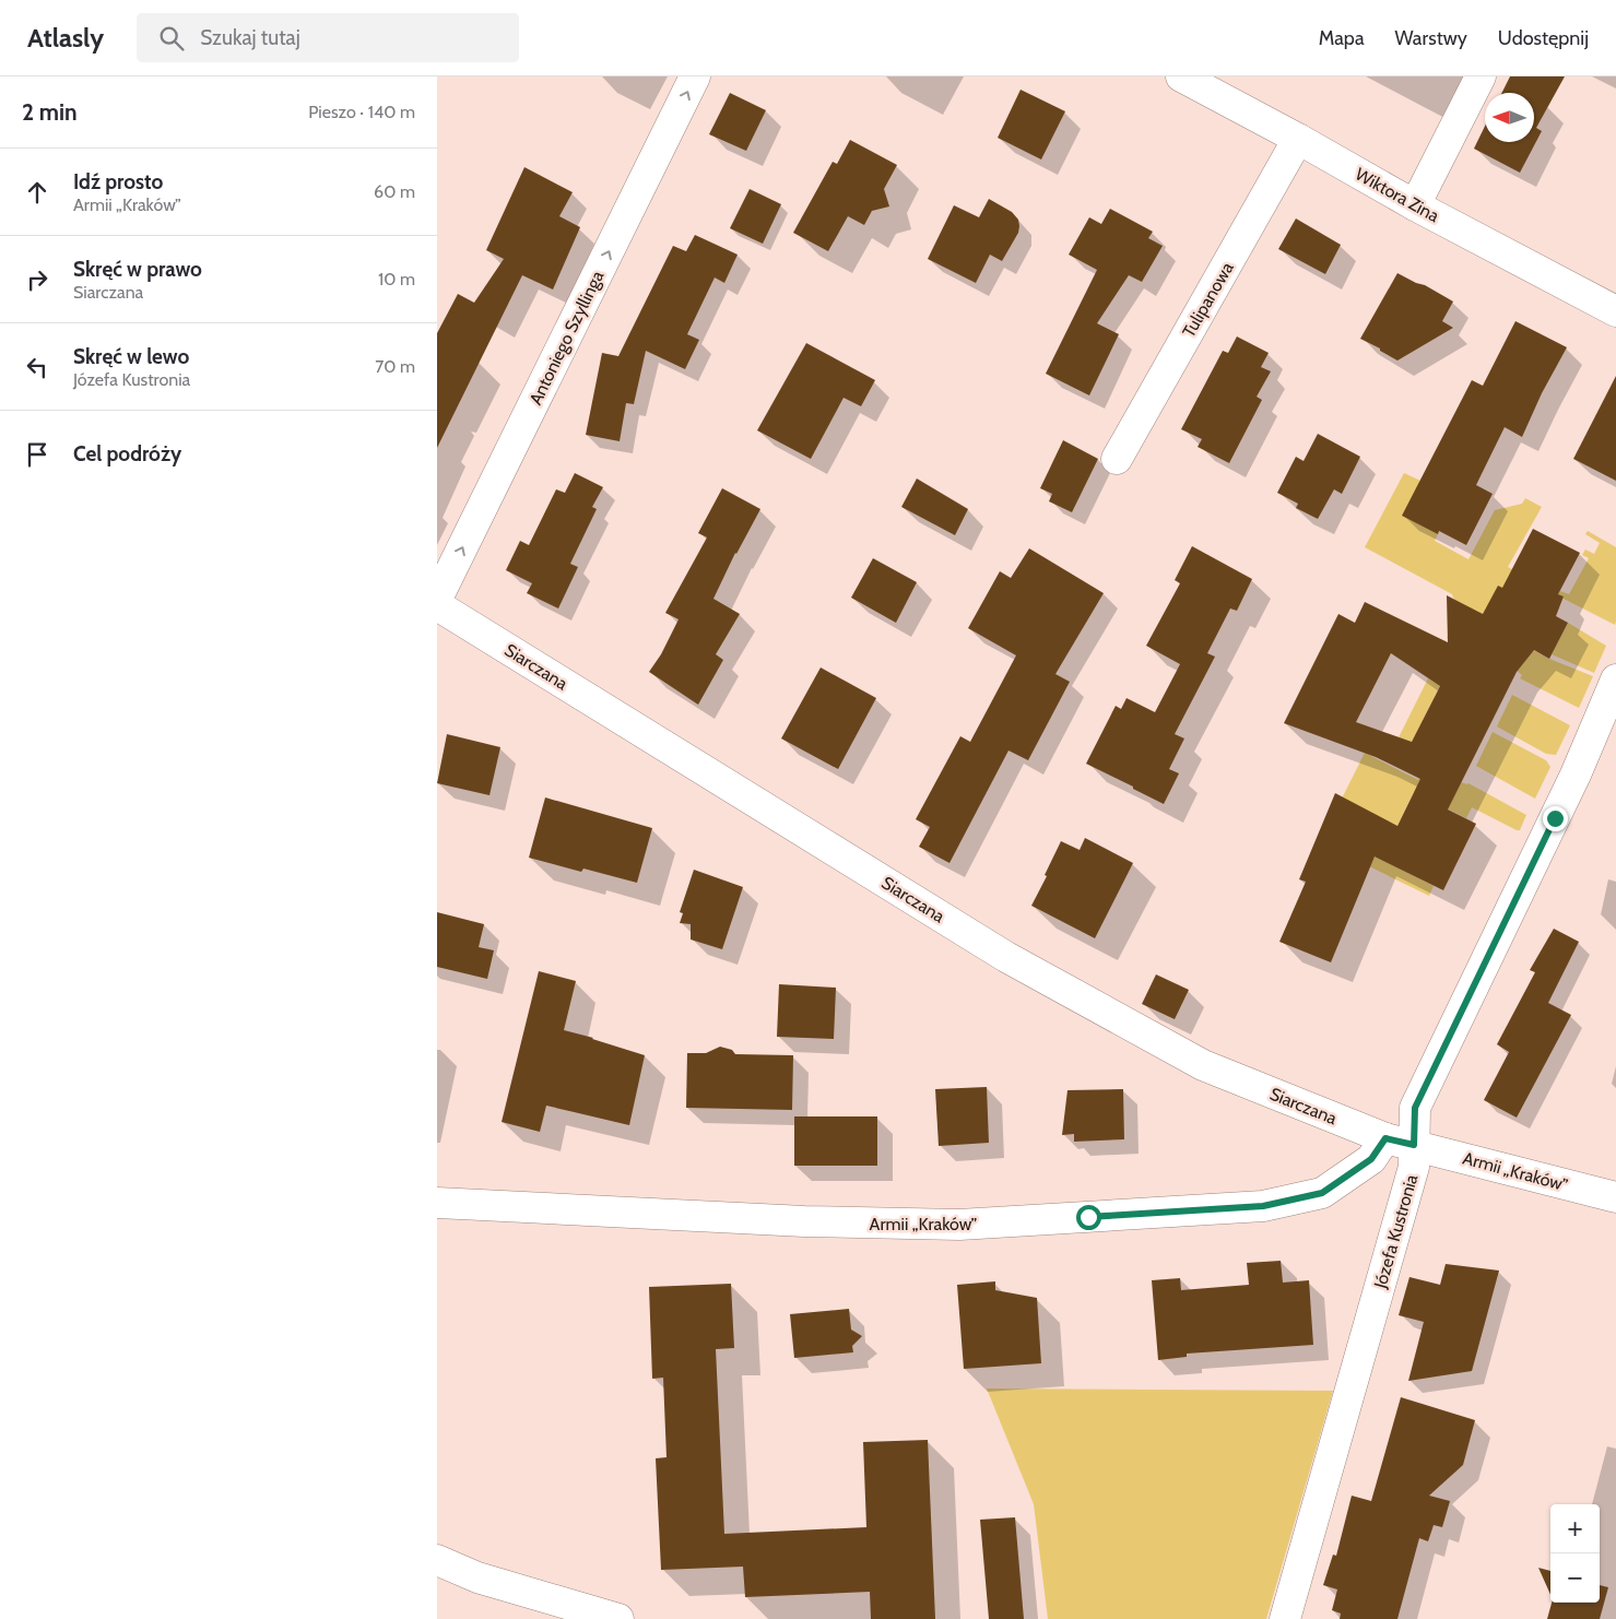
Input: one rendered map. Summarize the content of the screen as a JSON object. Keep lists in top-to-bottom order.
{
  "streets": {
    "street": [
      "Wiktora Zina",
      "Tulipanowa",
      "Antoniego Szyllinga",
      "Siarczana",
      "Armii „Kraków”",
      "Józefa Kustronia"
    ]
  },
  "crossings": [
    ["Wiktora Zina", "Tulipanowa"],
    ["Siarczana", "Armii „Kraków”"],
    ["Siarczana", "Józefa Kustronia"],
    ["Armii „Kraków”", "Józefa Kustronia"]
  ],
  "one_way": ["Antoniego Szyllinga"],
  "north": "left",
  "page": {
    "header": "Atlasly",
    "search": "Szukaj tutaj",
    "nav": ["Mapa", "Warstwy", "Udostępnij"],
    "heading": ["2 min", "Pieszo · 140 m"],
    "list": [
      ["Idź prosto", "Armii „Kraków”", "60 m"],
      ["Skręć w prawo", "Siarczana", "10 m"],
      ["Skręć w lewo", "Józefa Kustronia", "70 m"],
      "Cel podróży"
    ],
    "map_buttons": ["+", "−"]
  }
}
